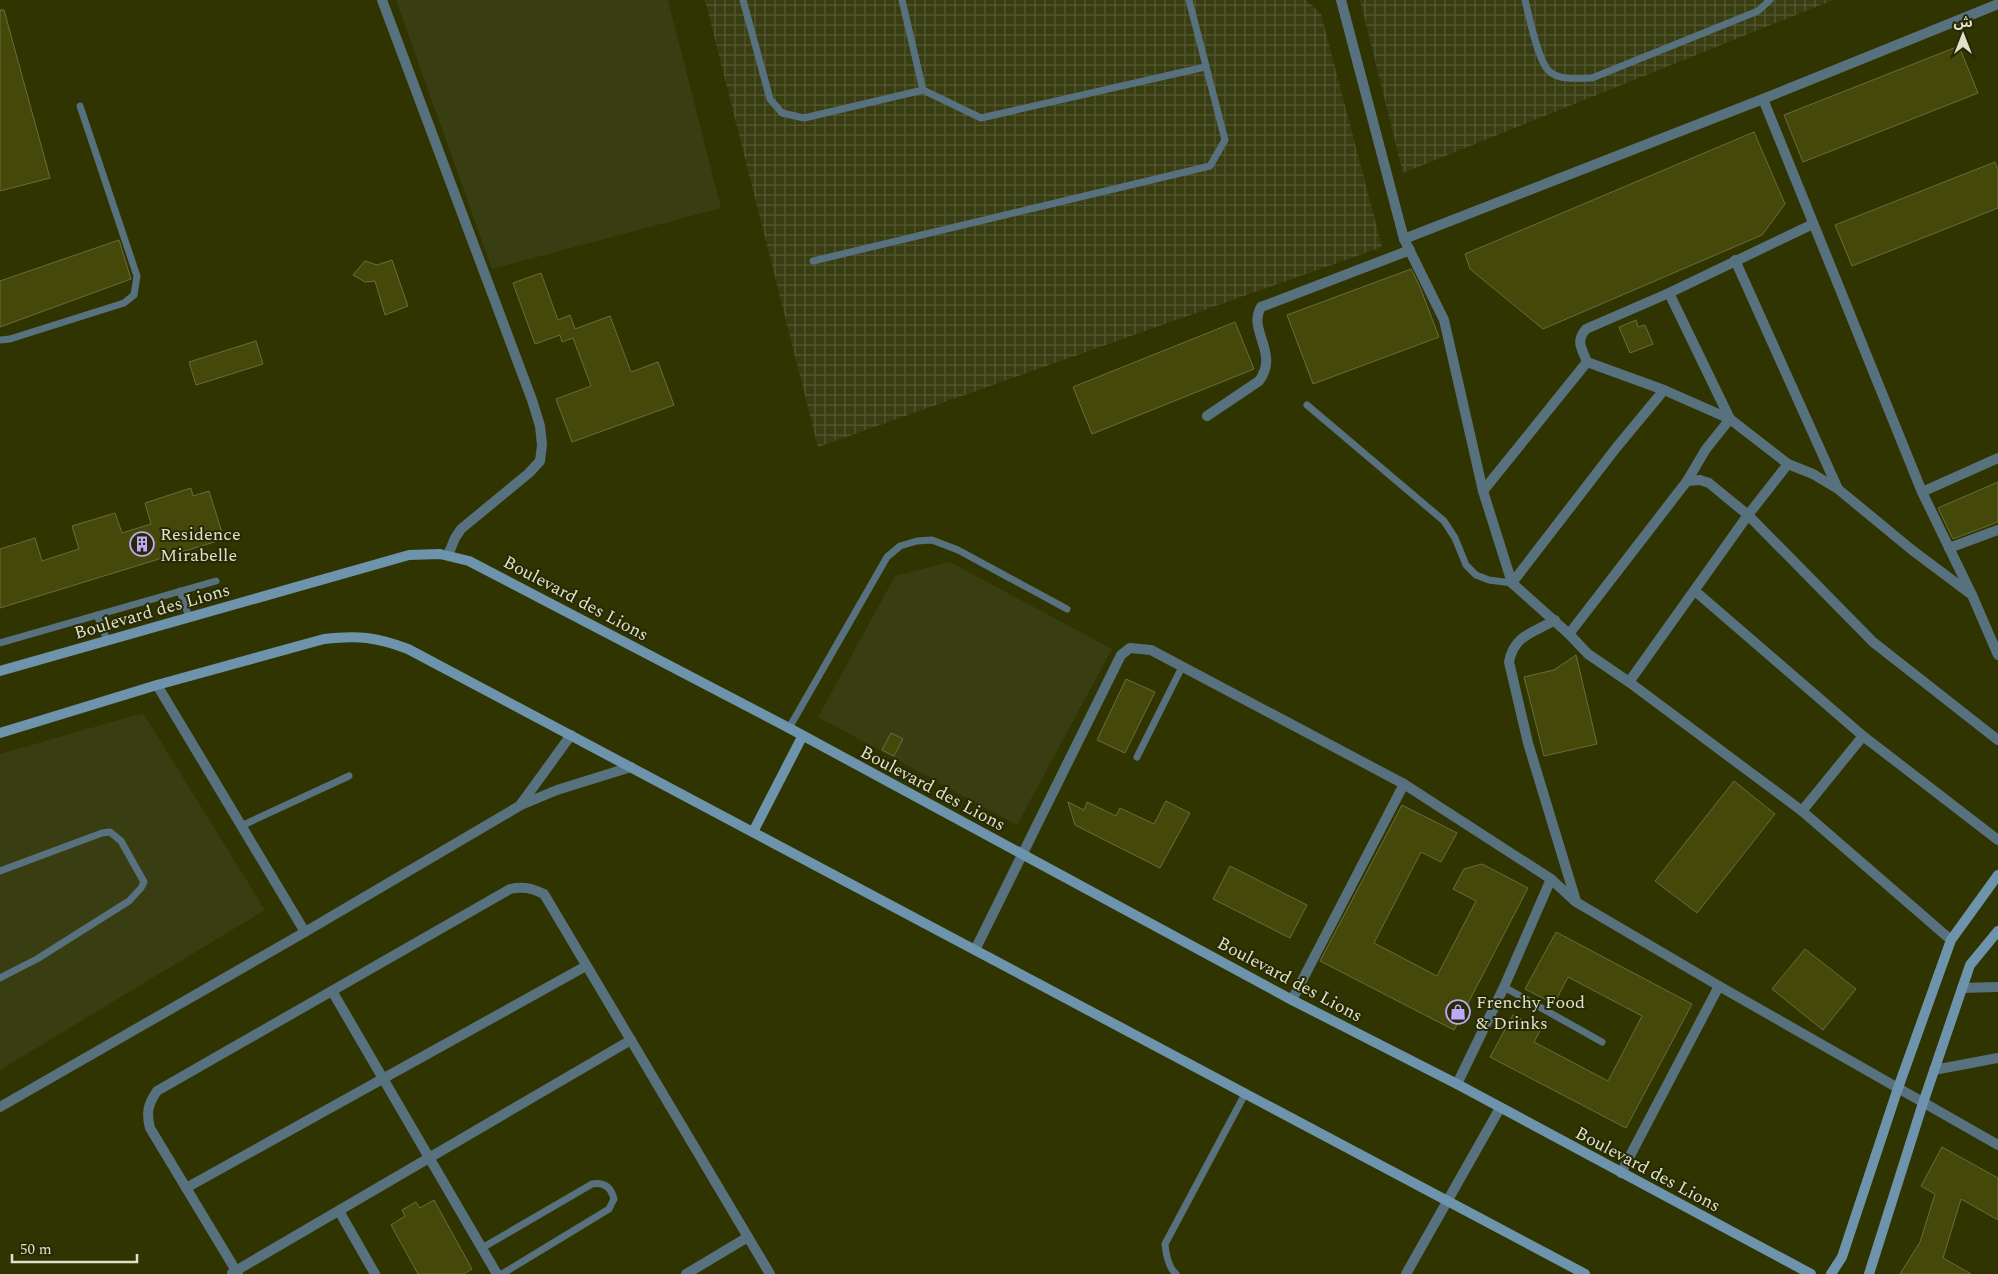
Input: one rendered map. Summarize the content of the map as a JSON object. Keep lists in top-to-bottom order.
{
  "streets": {
    "main road": ["Boulevard des Lions"]
  },
  "places": {
    "building": ["Residence Mirabelle"],
    "shop": ["Frenchy Food & Drinks"]
  },
  "scale_bar": "50 m",
  "north": "top"
}
